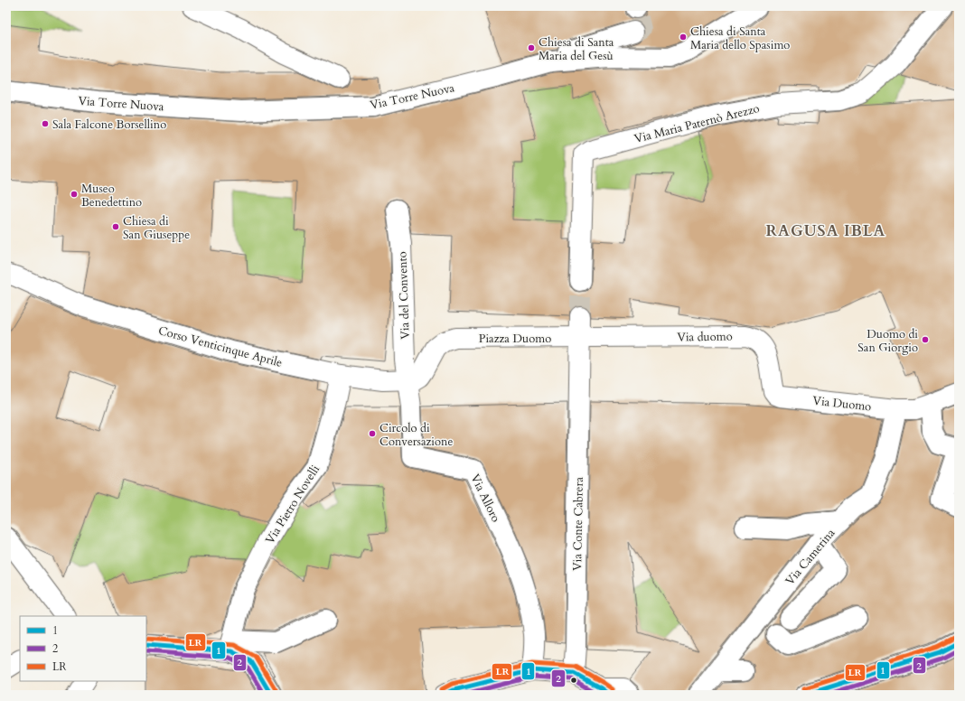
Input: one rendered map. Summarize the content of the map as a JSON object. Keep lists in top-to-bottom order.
{
  "streets": {
    "street": [
      "Via Torre Nuova",
      "Via Maria Paternò Arezzo",
      "Via del Convento",
      "Via duomo",
      "Piazza Duomo",
      "Corso Venticinque Aprile",
      "Via Duomo",
      "Via Alloro",
      "Via Pietro Novelli",
      "Via Conte Cabrera",
      "Via Camerina"
    ]
  },
  "crossings": [
    ["Via del Convento", "Piazza Duomo"],
    ["Via del Convento", "Corso Venticinque Aprile"],
    ["Via del Convento", "Via Alloro"],
    ["Via duomo", "Piazza Duomo"],
    ["Via duomo", "Via Duomo"],
    ["Via duomo", "Via Conte Cabrera"],
    ["Piazza Duomo", "Corso Venticinque Aprile"],
    ["Piazza Duomo", "Via Alloro"],
    ["Piazza Duomo", "Via Conte Cabrera"],
    ["Corso Venticinque Aprile", "Via Alloro"],
    ["Corso Venticinque Aprile", "Via Pietro Novelli"],
    ["Via Duomo", "Via Camerina"]
  ],
  "districts": ["RAGUSA IBLA"],
  "places": [
    "Chiesa di Santa Maria dello Spasimo",
    "Chiesa di Santa Maria del Gesù",
    "Sala Falcone Borsellino",
    "Museo Benedettino",
    "Chiesa di San Giuseppe",
    "Duomo di San Giorgio",
    "Circolo di Conversazione"
  ],
  "lines": ["transit line LR", "transit line 1", "transit line 2"],
  "legend": ["1", "2", "LR"]
}
